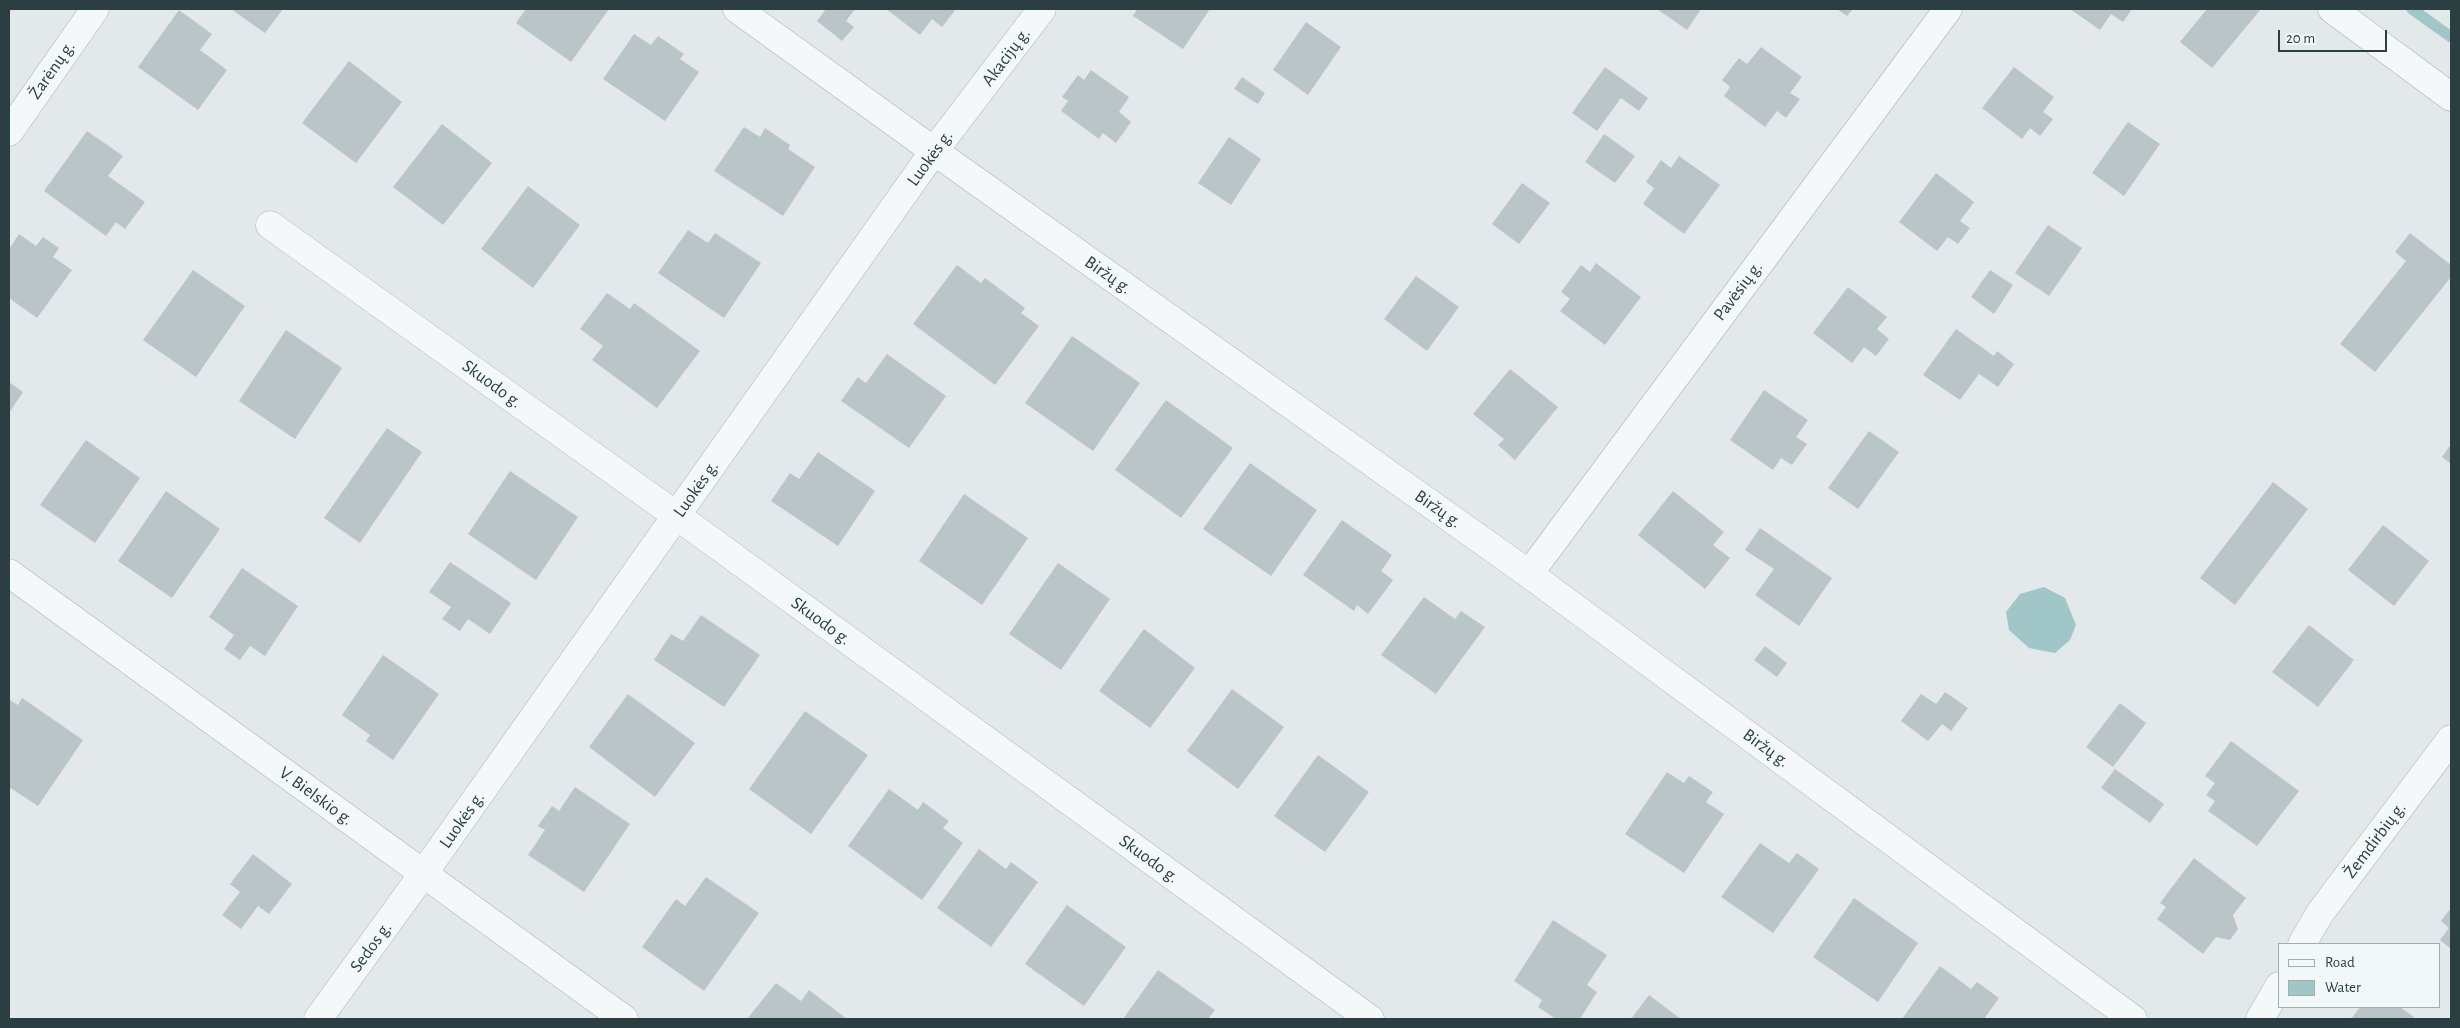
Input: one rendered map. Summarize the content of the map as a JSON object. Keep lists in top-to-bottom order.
{
  "streets": {
    "street": [
      "Akacijų g.",
      "Žarėnų g.",
      "Luokės g.",
      "Biržų g.",
      "Pavėsių g.",
      "Skuodo g.",
      "V. Bielskio g.",
      "Žemdirbių g.",
      "Sedos g."
    ]
  },
  "crossings": [
    ["Akacijų g.", "Luokės g."],
    ["Luokės g.", "Biržų g."],
    ["Luokės g.", "Skuodo g."],
    ["Luokės g.", "V. Bielskio g."],
    ["Luokės g.", "Sedos g."],
    ["Biržų g.", "Pavėsių g."],
    ["V. Bielskio g.", "Sedos g."]
  ],
  "legend": ["Road", "Water"],
  "scale_bar": "20 m"
}
